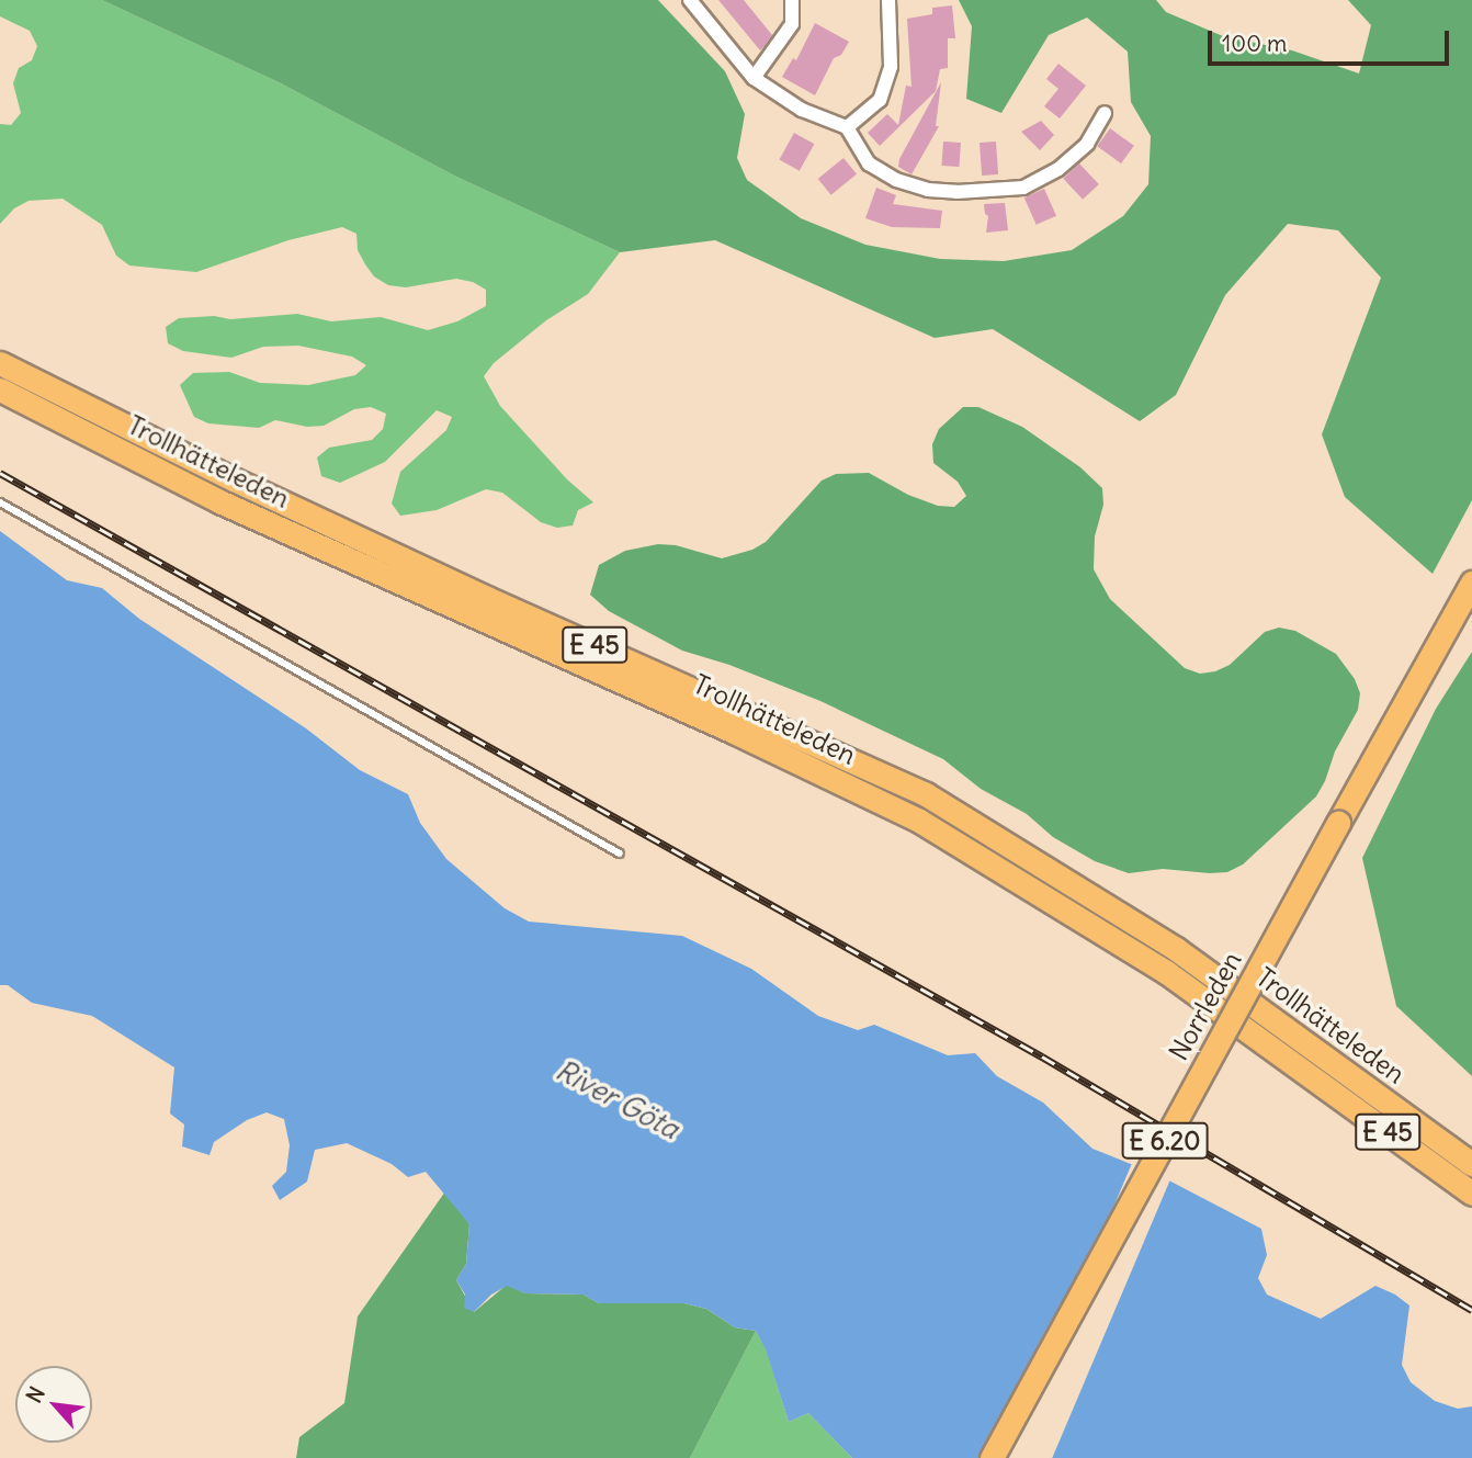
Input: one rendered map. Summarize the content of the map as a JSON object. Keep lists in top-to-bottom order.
{
  "streets": {
    "highway": [
      "Trollhätteleden",
      "E 45",
      "Norrleden",
      "E 6.20"
    ]
  },
  "water": ["River Göta"],
  "scale_bar": "100 m",
  "north": "top left"
}
